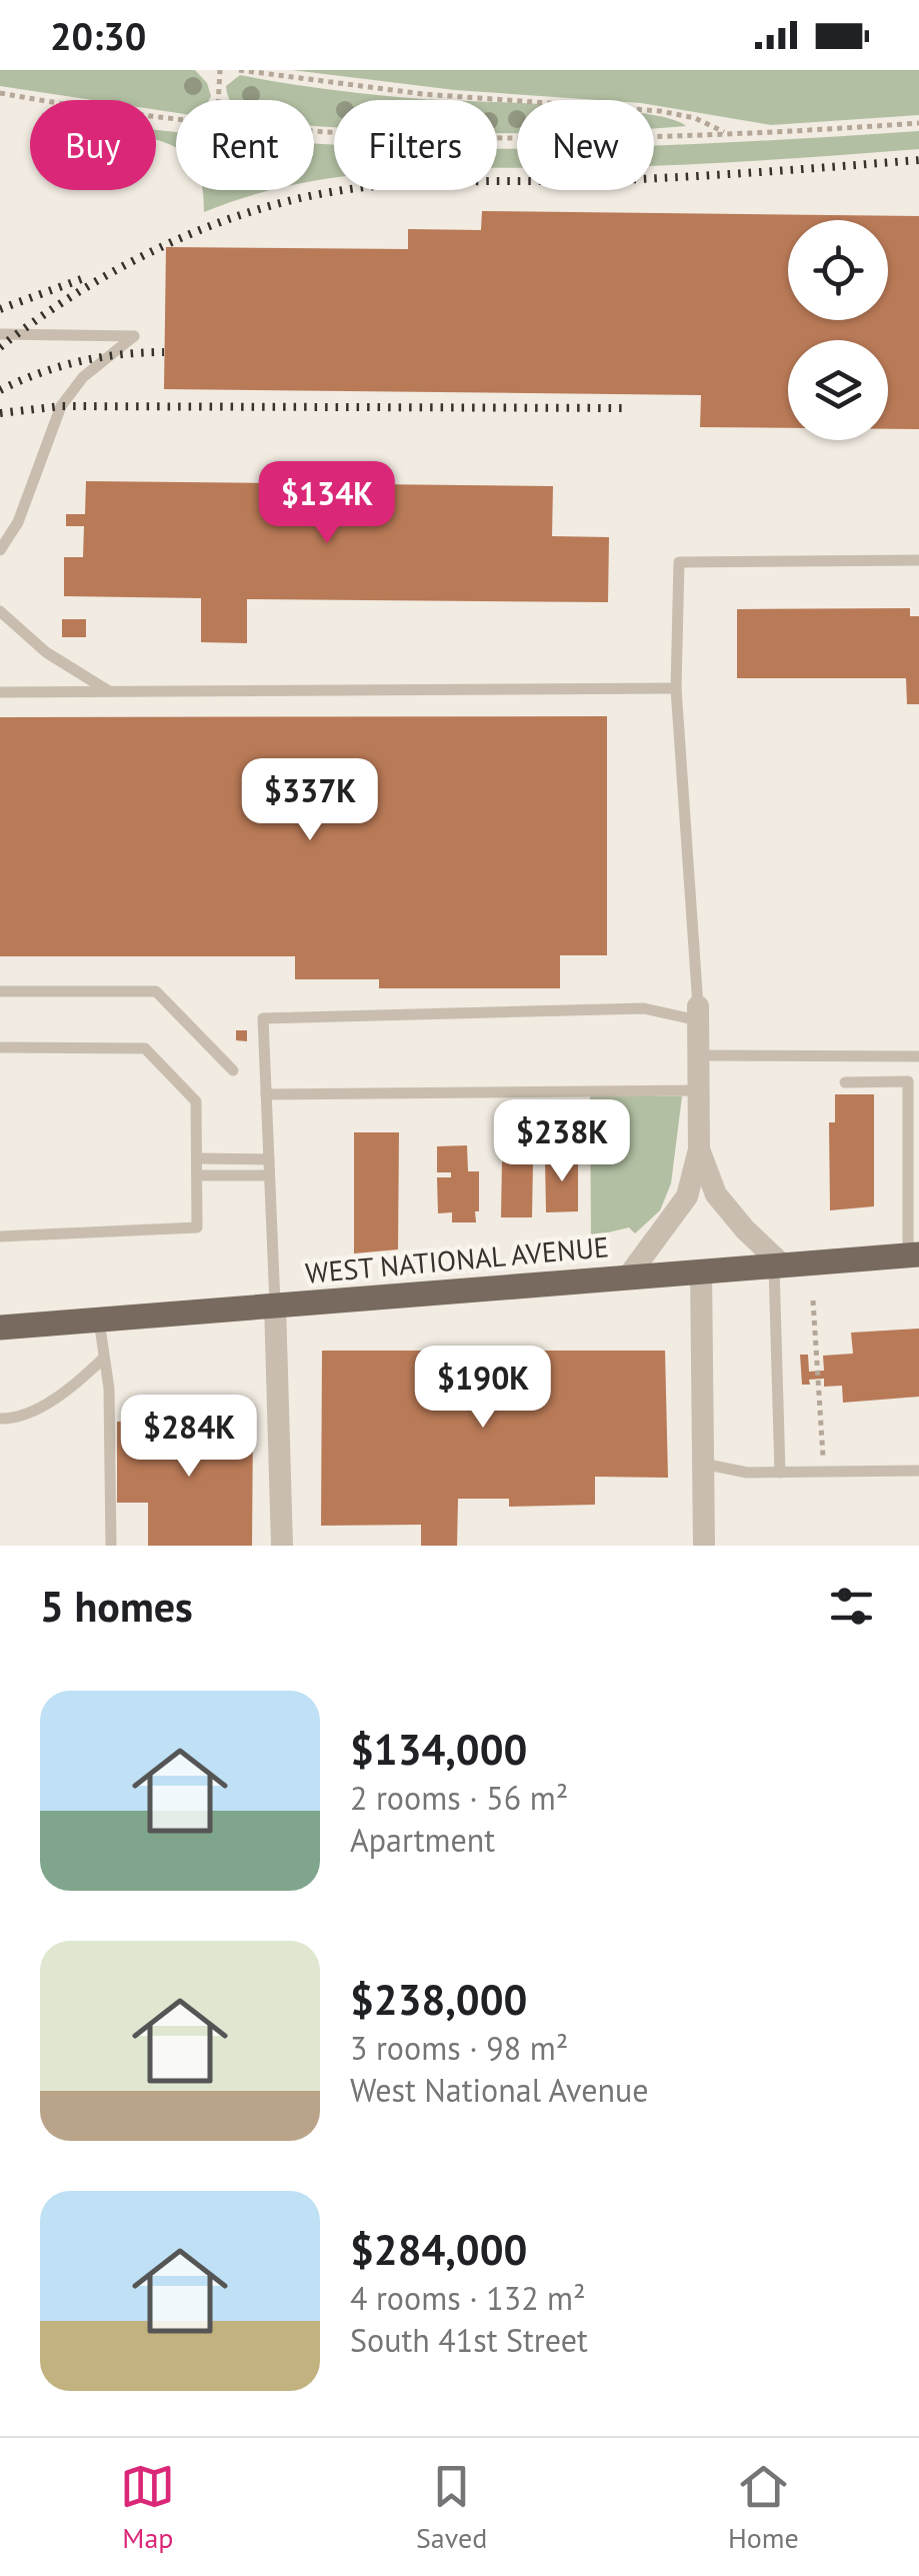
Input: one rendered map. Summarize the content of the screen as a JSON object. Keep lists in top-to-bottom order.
{
  "streets": {
    "main road": ["WEST NATIONAL AVENUE"]
  },
  "page": {
    "status": "20:30",
    "chip": [
      "Buy",
      "Rent",
      "Filters",
      "New"
    ],
    "price": [
      "$134K",
      "$337K",
      "$238K",
      "$190K",
      "$284K"
    ],
    "heading": "5 homes",
    "list": [
      {
        "name": "$134,000",
        "note": "2 rooms · 56 m² · Apartment"
      },
      {
        "name": "$238,000",
        "note": "3 rooms · 98 m² · West National Avenue"
      },
      {
        "name": "$284,000",
        "note": "4 rooms · 132 m² · South 41st Street"
      }
    ],
    "tabs": ["Map", "Saved", "Home"]
  }
}
